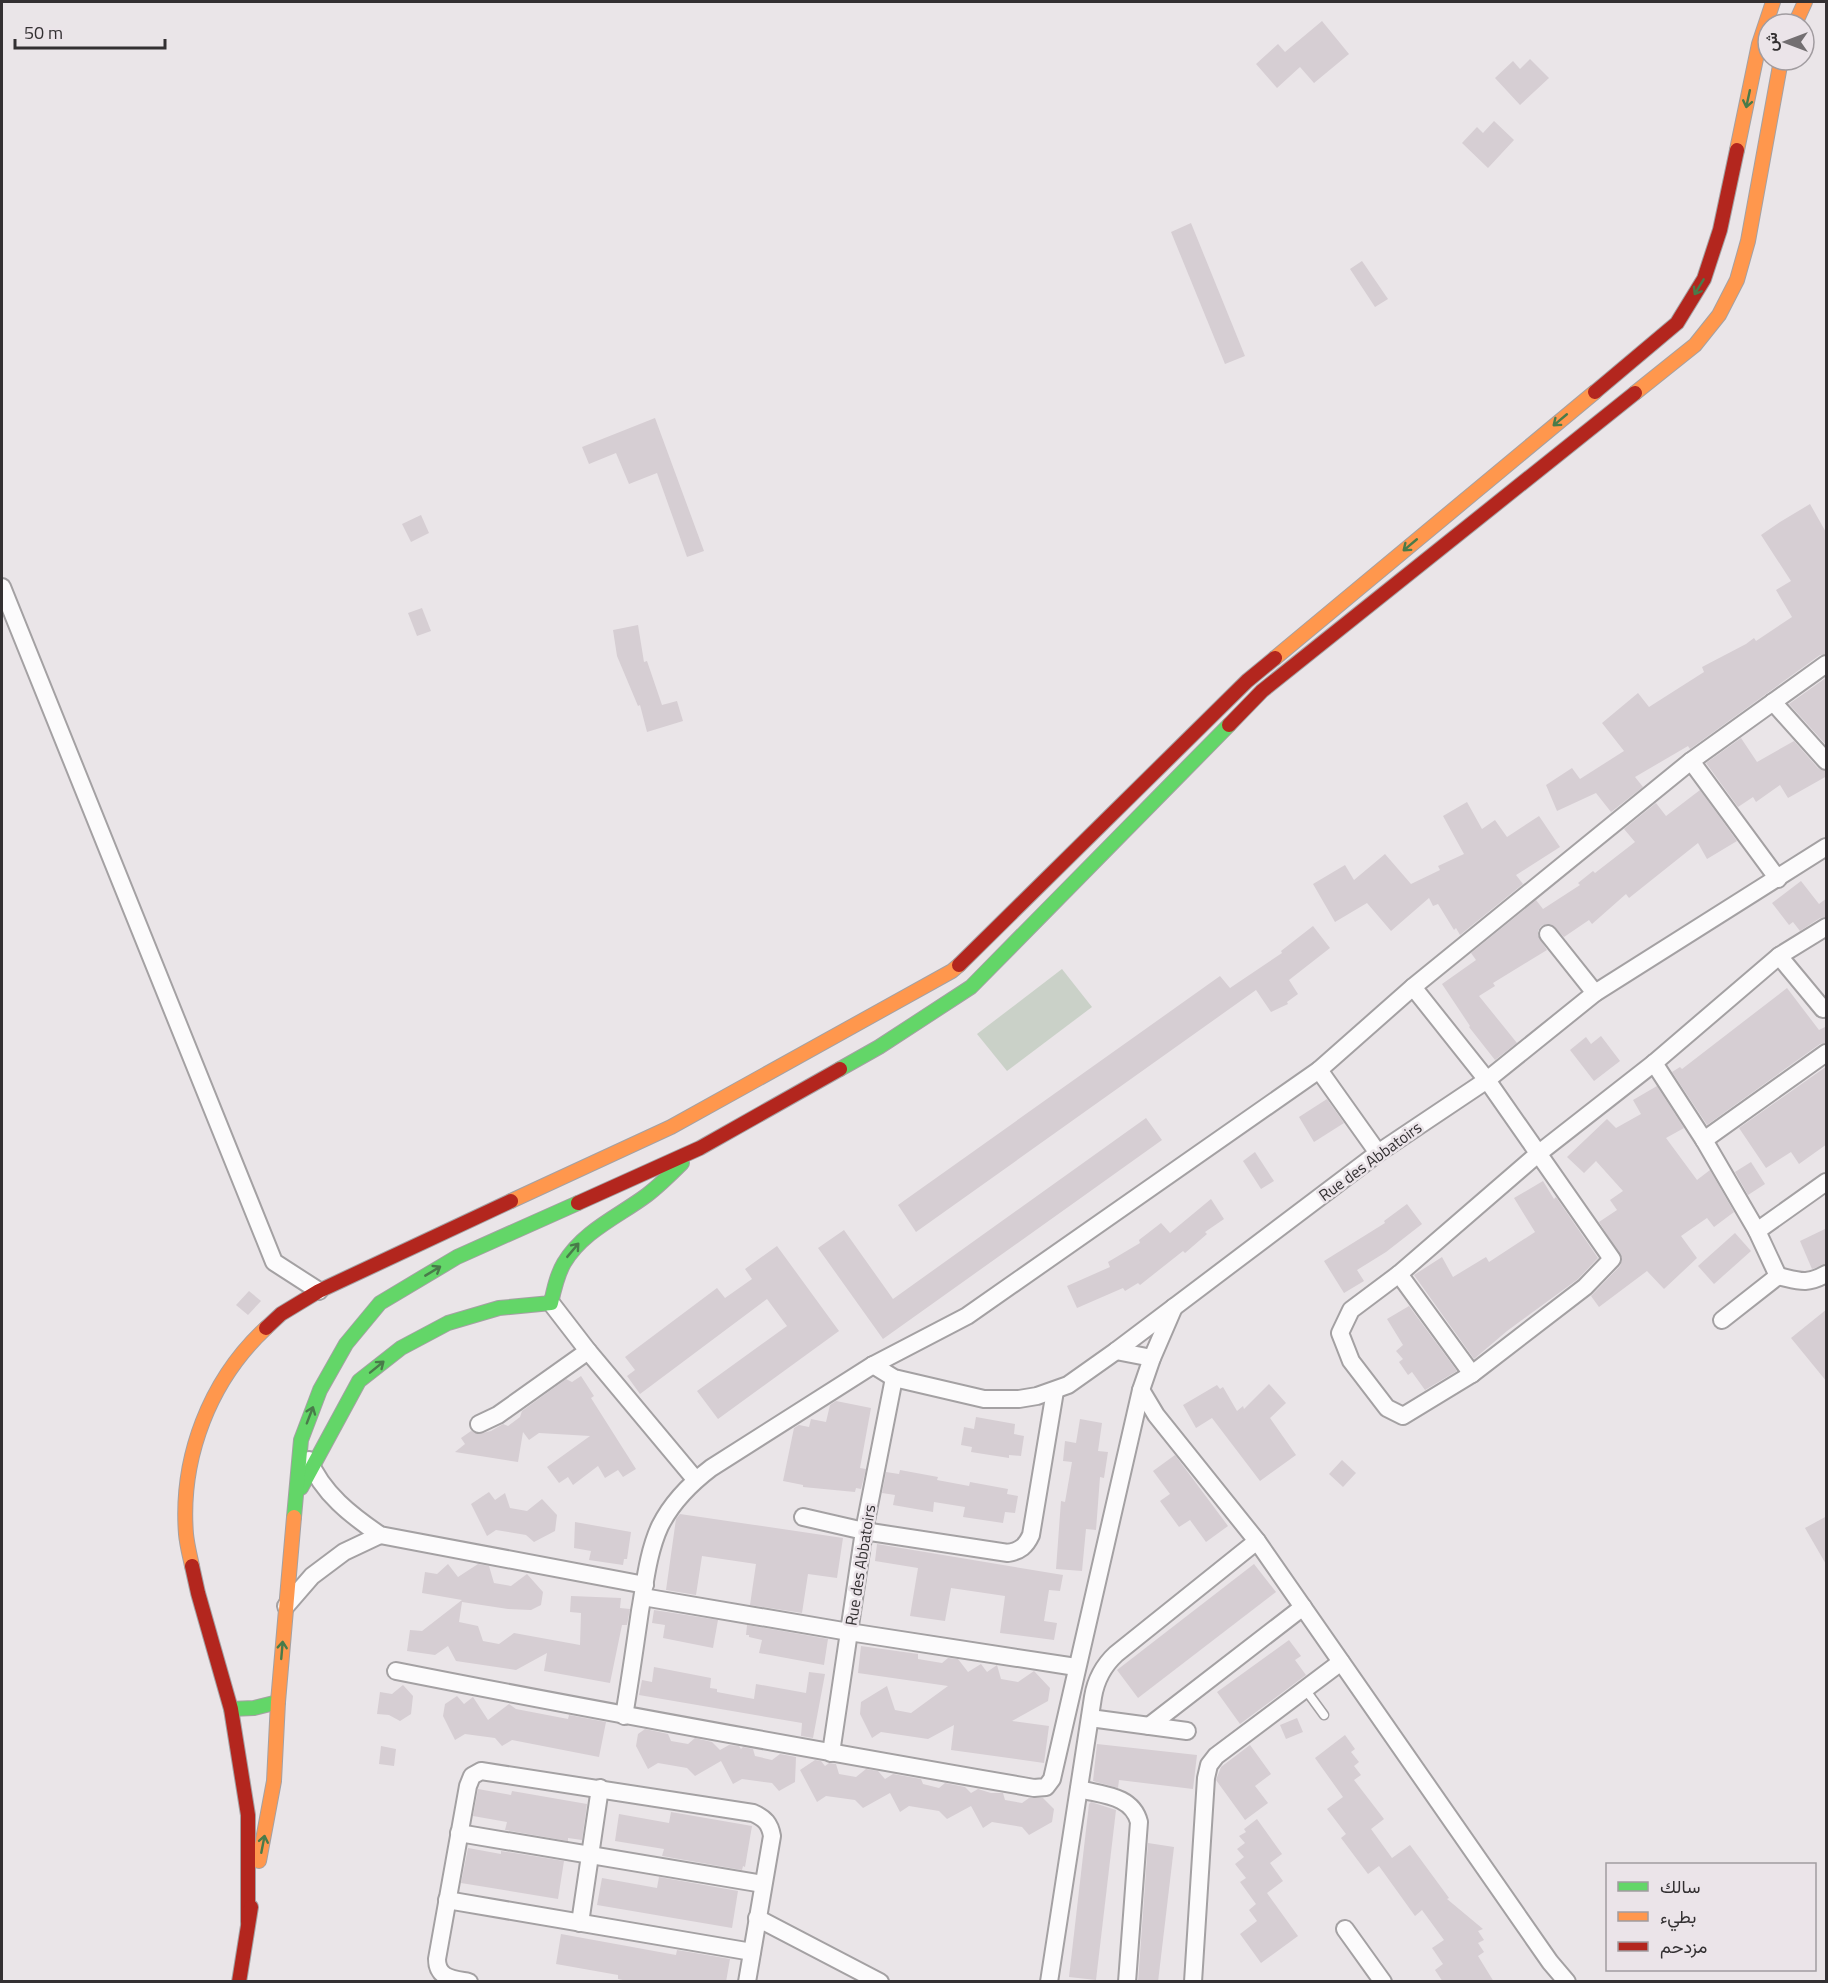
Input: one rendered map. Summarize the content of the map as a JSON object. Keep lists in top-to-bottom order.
{
  "streets": {
    "street": ["Rue des Abbatoirs"]
  },
  "legend": ["سالك", "بطيء", "مزدحم"],
  "scale_bar": "50 m",
  "north": "left"
}
